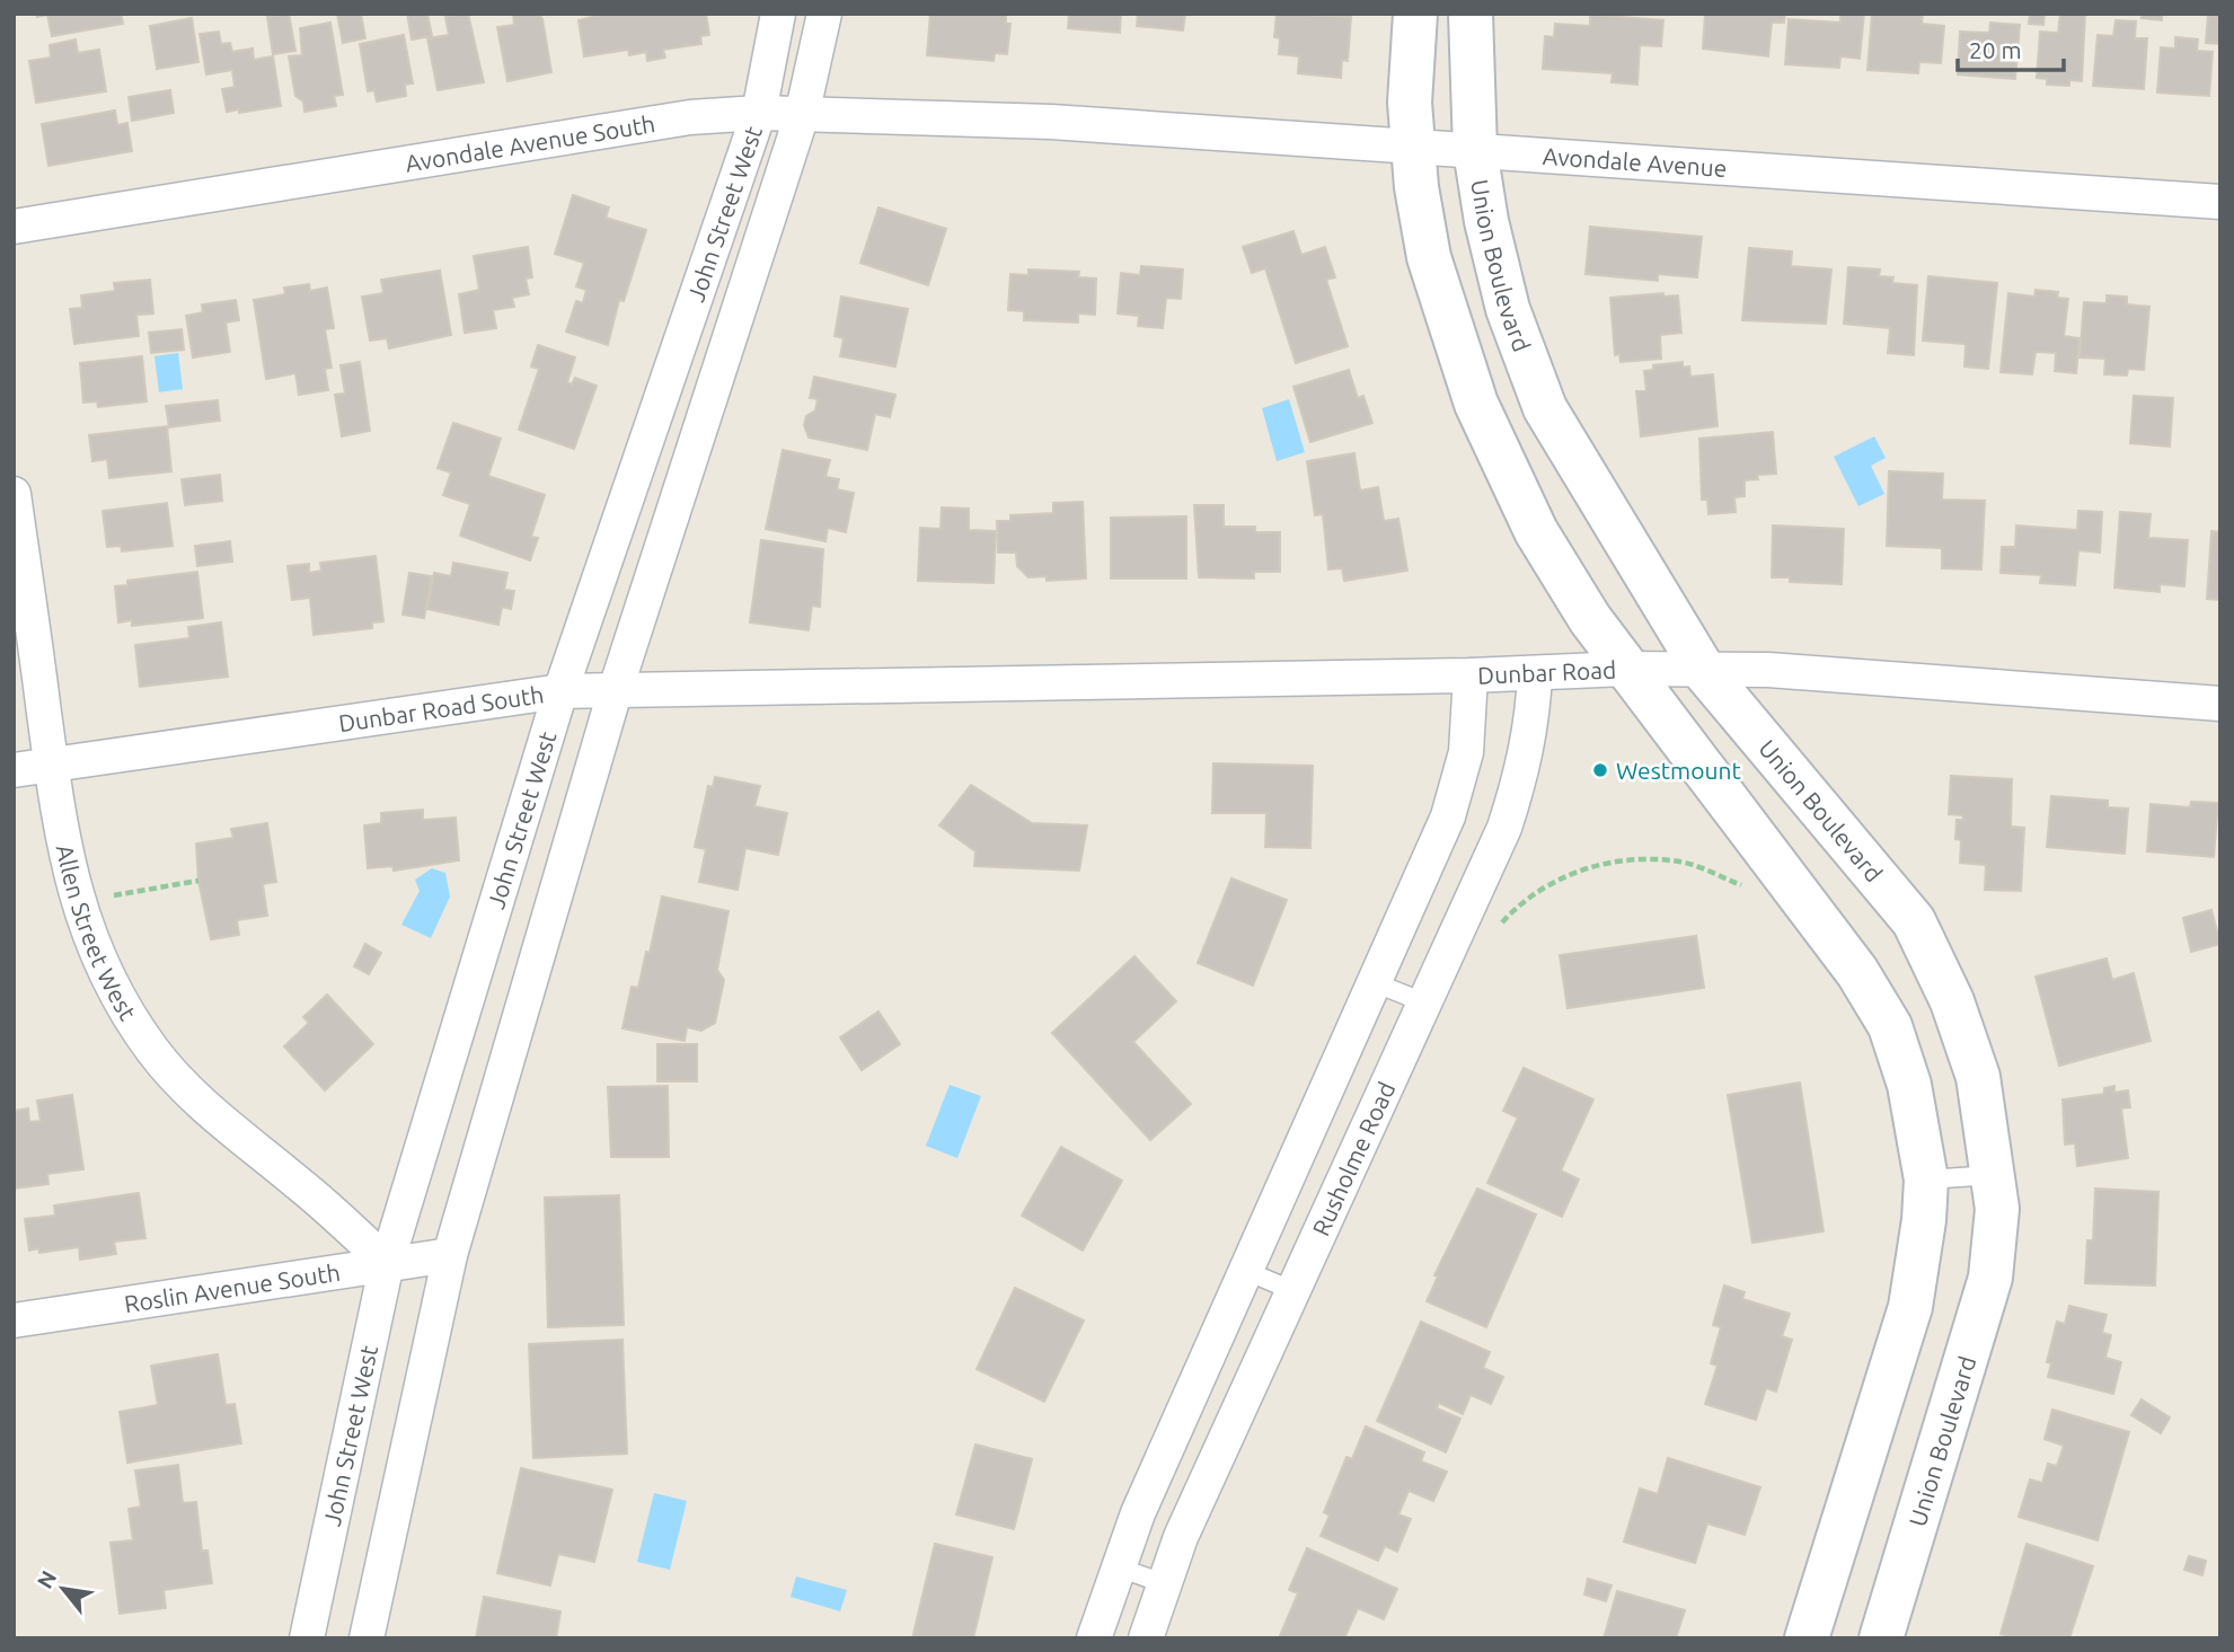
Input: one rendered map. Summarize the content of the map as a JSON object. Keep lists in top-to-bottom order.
{
  "streets": {
    "street": [
      "Avondale Avenue South",
      "Avondale Avenue",
      "John Street West",
      "Union Boulevard",
      "Dunbar Road",
      "Dunbar Road South",
      "Allen Street West",
      "Rusholme Road",
      "Roslin Avenue South"
    ]
  },
  "crossings": [
    ["Avondale Avenue South", "Avondale Avenue"],
    ["Avondale Avenue South", "John Street West"],
    ["Avondale Avenue", "Union Boulevard"],
    ["John Street West", "Dunbar Road South"],
    ["John Street West", "Allen Street West"],
    ["John Street West", "Roslin Avenue South"],
    ["Union Boulevard", "Dunbar Road"],
    ["Dunbar Road", "Dunbar Road South"],
    ["Dunbar Road", "Rusholme Road"],
    ["Dunbar Road South", "Allen Street West"],
    ["Allen Street West", "Roslin Avenue South"]
  ],
  "places": ["Westmount"],
  "scale_bar": "20 m",
  "north": "top left"
}
